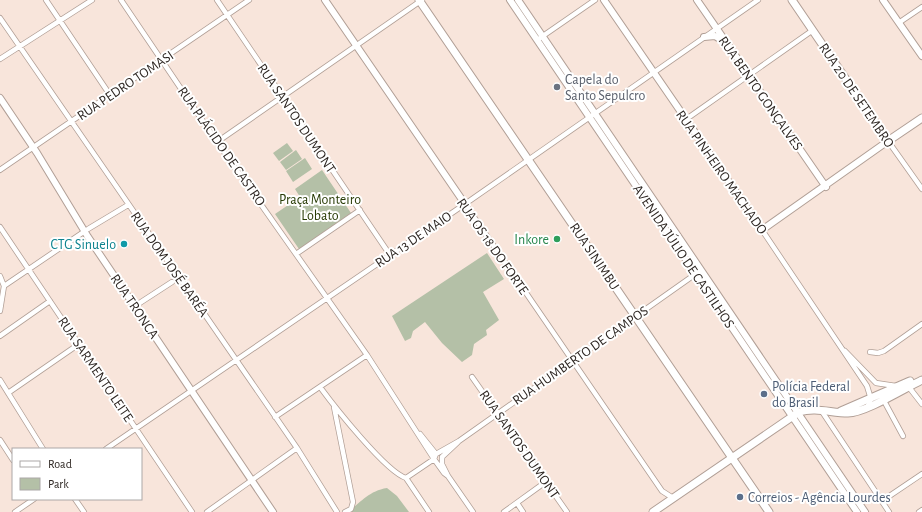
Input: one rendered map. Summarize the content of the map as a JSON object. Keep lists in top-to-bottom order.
{
  "streets": {
    "main road": ["RUA 20 DE SETEMBRO", "RUA SINIMBU"],
    "street": [
      "RUA PEDRO TOMASI",
      "RUA BENTO GONÇALVES",
      "RUA SANTOS DUMONT",
      "RUA PLÁCIDO DE CASTRO",
      "RUA PINHEIRO MACHADO",
      "RUA 13 DE MAIO",
      "RUA OS 18 DO FORTE",
      "AVENIDA JÚLIO DE CASTILHOS",
      "RUA DOM JOSÉ BARÉA",
      "RUA TRONCA",
      "RUA HUMBERTO DE CAMPOS",
      "RUA SARMENTO LEITE"
    ]
  },
  "crossings": [
    ["RUA PEDRO TOMASI", "RUA SANTOS DUMONT"],
    ["RUA PEDRO TOMASI", "RUA PLÁCIDO DE CASTRO"],
    ["RUA PEDRO TOMASI", "RUA DOM JOSÉ BARÉA"],
    ["RUA PEDRO TOMASI", "RUA TRONCA"],
    ["RUA BENTO GONÇALVES", "RUA 13 DE MAIO"],
    ["RUA SANTOS DUMONT", "RUA 13 DE MAIO"],
    ["RUA SANTOS DUMONT", "RUA HUMBERTO DE CAMPOS"],
    ["RUA PLÁCIDO DE CASTRO", "RUA 13 DE MAIO"],
    ["RUA PLÁCIDO DE CASTRO", "RUA HUMBERTO DE CAMPOS"],
    ["RUA PINHEIRO MACHADO", "RUA 13 DE MAIO"],
    ["RUA 13 DE MAIO", "RUA OS 18 DO FORTE"],
    ["RUA 13 DE MAIO", "RUA SINIMBU"],
    ["RUA 13 DE MAIO", "AVENIDA JÚLIO DE CASTILHOS"],
    ["RUA 13 DE MAIO", "RUA DOM JOSÉ BARÉA"],
    ["RUA 13 DE MAIO", "RUA TRONCA"],
    ["RUA 13 DE MAIO", "RUA SARMENTO LEITE"],
    ["RUA OS 18 DO FORTE", "RUA HUMBERTO DE CAMPOS"],
    ["RUA SINIMBU", "RUA HUMBERTO DE CAMPOS"],
    ["AVENIDA JÚLIO DE CASTILHOS", "RUA HUMBERTO DE CAMPOS"]
  ],
  "parks": ["Praça Monteiro Lobato"],
  "places": [
    "Capela do Santo Sepulcro",
    "Inkore",
    "CTG Sinuelo",
    "Polícia Federal do Brasil",
    "Correios - Agência Lourdes"
  ],
  "legend": ["Road", "Park"]
}
